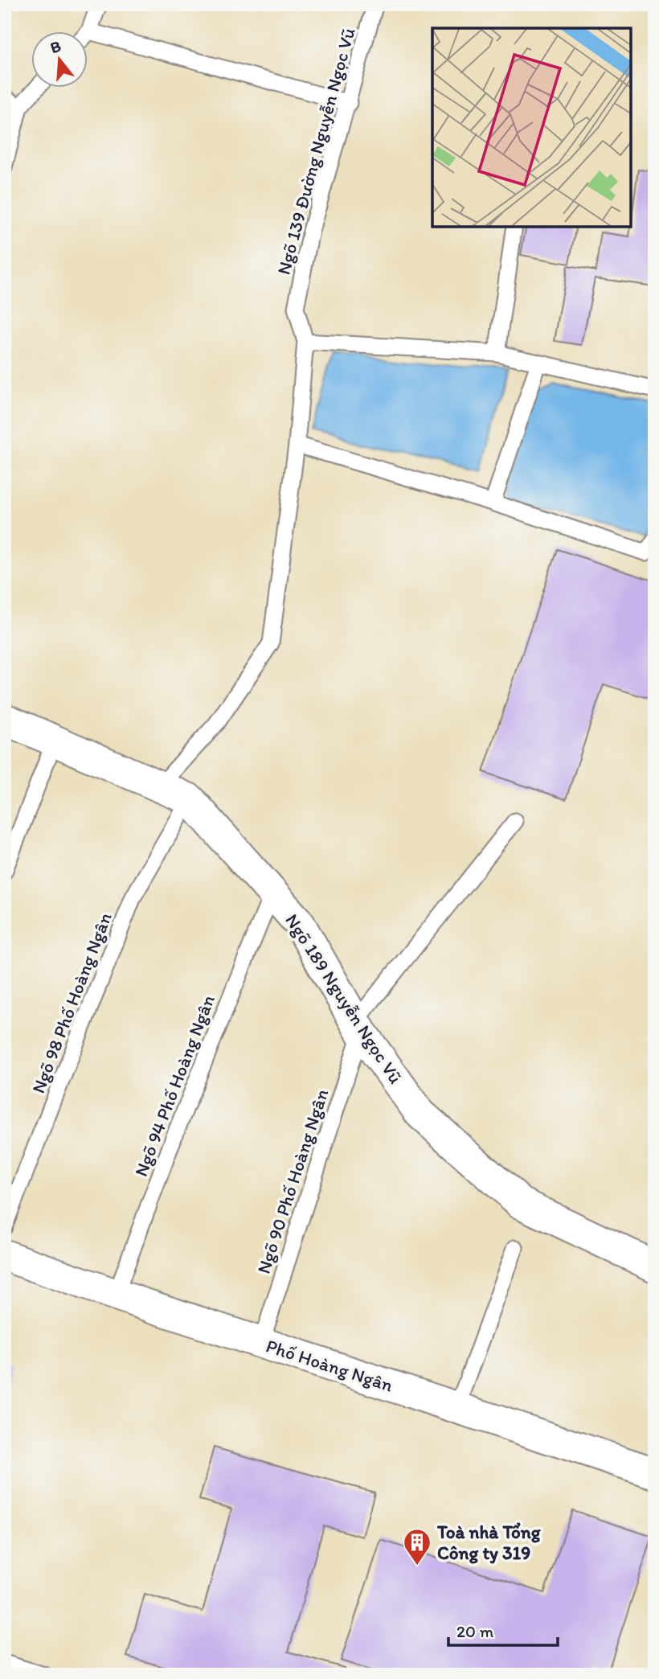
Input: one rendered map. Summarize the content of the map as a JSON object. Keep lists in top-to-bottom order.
{
  "streets": {
    "street": ["Ngõ 189 Nguyễn Ngọc Vũ", "Phố Hoàng Ngân"],
    "lane": [
      "Ngõ 139 Đường Nguyễn Ngọc Vũ",
      "Ngõ 98 Phố Hoàng Ngân",
      "Ngõ 94 Phố Hoàng Ngân",
      "Ngõ 90 Phố Hoàng Ngân"
    ]
  },
  "crossings": [
    ["Ngõ 189 Nguyễn Ngọc Vũ", "Ngõ 98 Phố Hoàng Ngân"],
    ["Ngõ 189 Nguyễn Ngọc Vũ", "Ngõ 94 Phố Hoàng Ngân"],
    ["Ngõ 189 Nguyễn Ngọc Vũ", "Ngõ 90 Phố Hoàng Ngân"],
    ["Ngõ 94 Phố Hoàng Ngân", "Phố Hoàng Ngân"],
    ["Ngõ 90 Phố Hoàng Ngân", "Phố Hoàng Ngân"]
  ],
  "places": {
    "building": ["Toà nhà Tổng Công ty 319"]
  },
  "scale_bar": "20 m",
  "north": "top"
}
